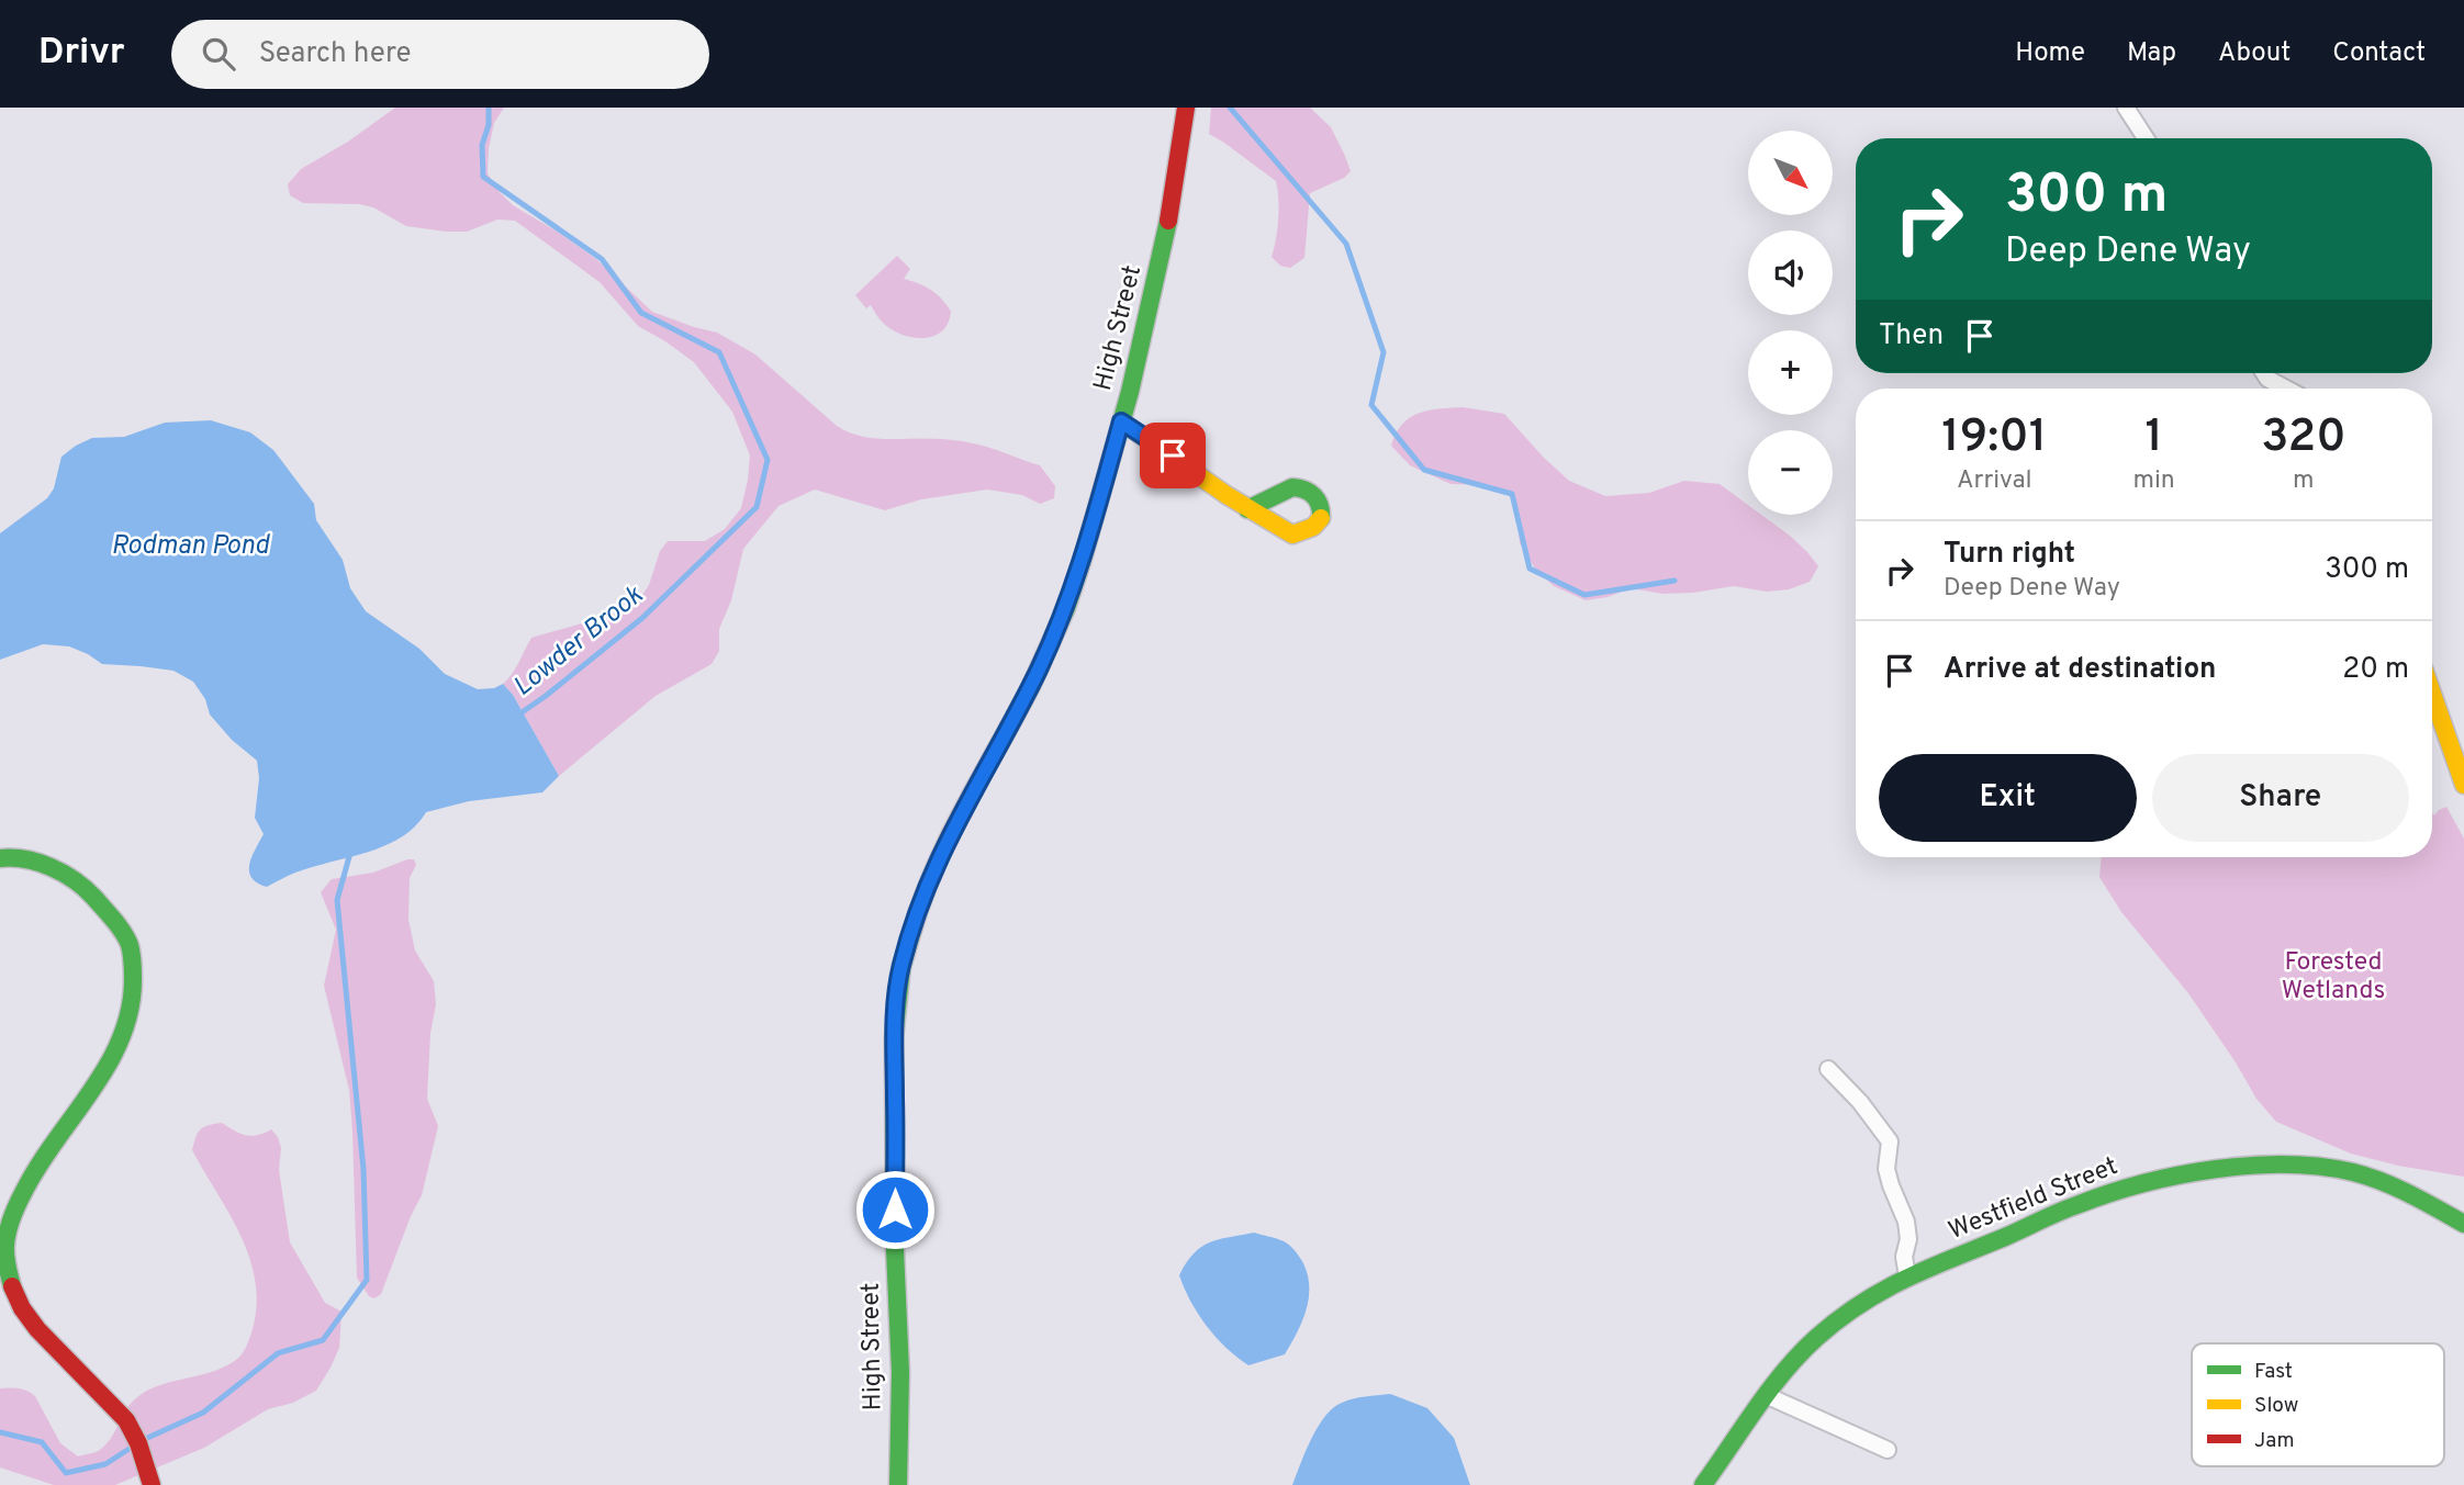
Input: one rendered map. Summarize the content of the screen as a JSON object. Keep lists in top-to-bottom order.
{
  "streets": {
    "street": ["High Street", "Westfield Street"]
  },
  "water": ["Rodman Pond", "Lowder Brook"],
  "parks": ["Forested Wetlands"],
  "legend": ["Fast", "Slow", "Jam"],
  "north": "bottom right",
  "page": {
    "header": "Drivr",
    "search": "Search here",
    "nav": [
      "Home",
      "Map",
      "About",
      "Contact"
    ],
    "map_buttons": ["+", "−"],
    "turn": ["300 m", "Deep Dene Way"],
    "then": "Then",
    "eta": [
      "19:01",
      "Arrival",
      "1",
      "min",
      "320",
      "m"
    ],
    "list": [
      {
        "name": "Turn right",
        "note": "Deep Dene Way",
        "value": "300 m"
      },
      {
        "name": "Arrive at destination",
        "value": "20 m"
      }
    ],
    "buttons": ["Exit", "Share"]
  }
}
